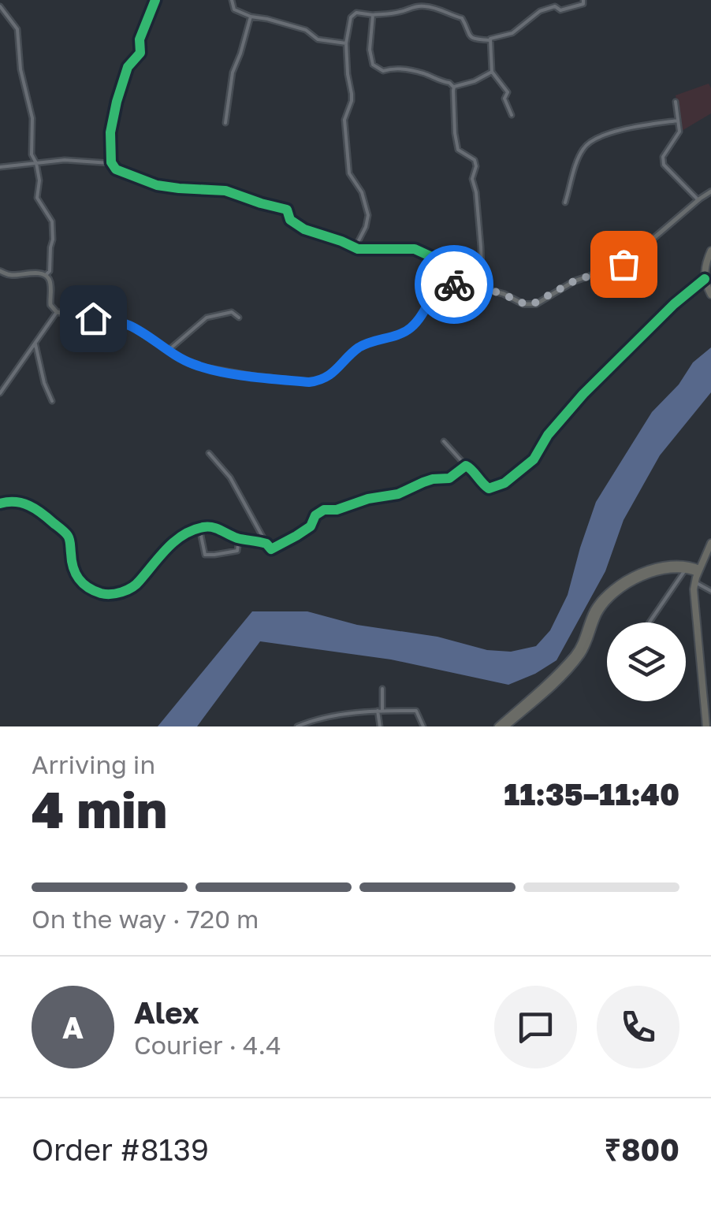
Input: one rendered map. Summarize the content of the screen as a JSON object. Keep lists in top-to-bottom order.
{
  "page": {
    "heading": ["4 min", "Arriving in", "11:35–11:40"],
    "panel": [
      "Alex",
      "Courier · 4.4",
      "Order #8139",
      "₹800"
    ],
    "bar": "On the way · 720 m",
    "round": "A"
  }
}
